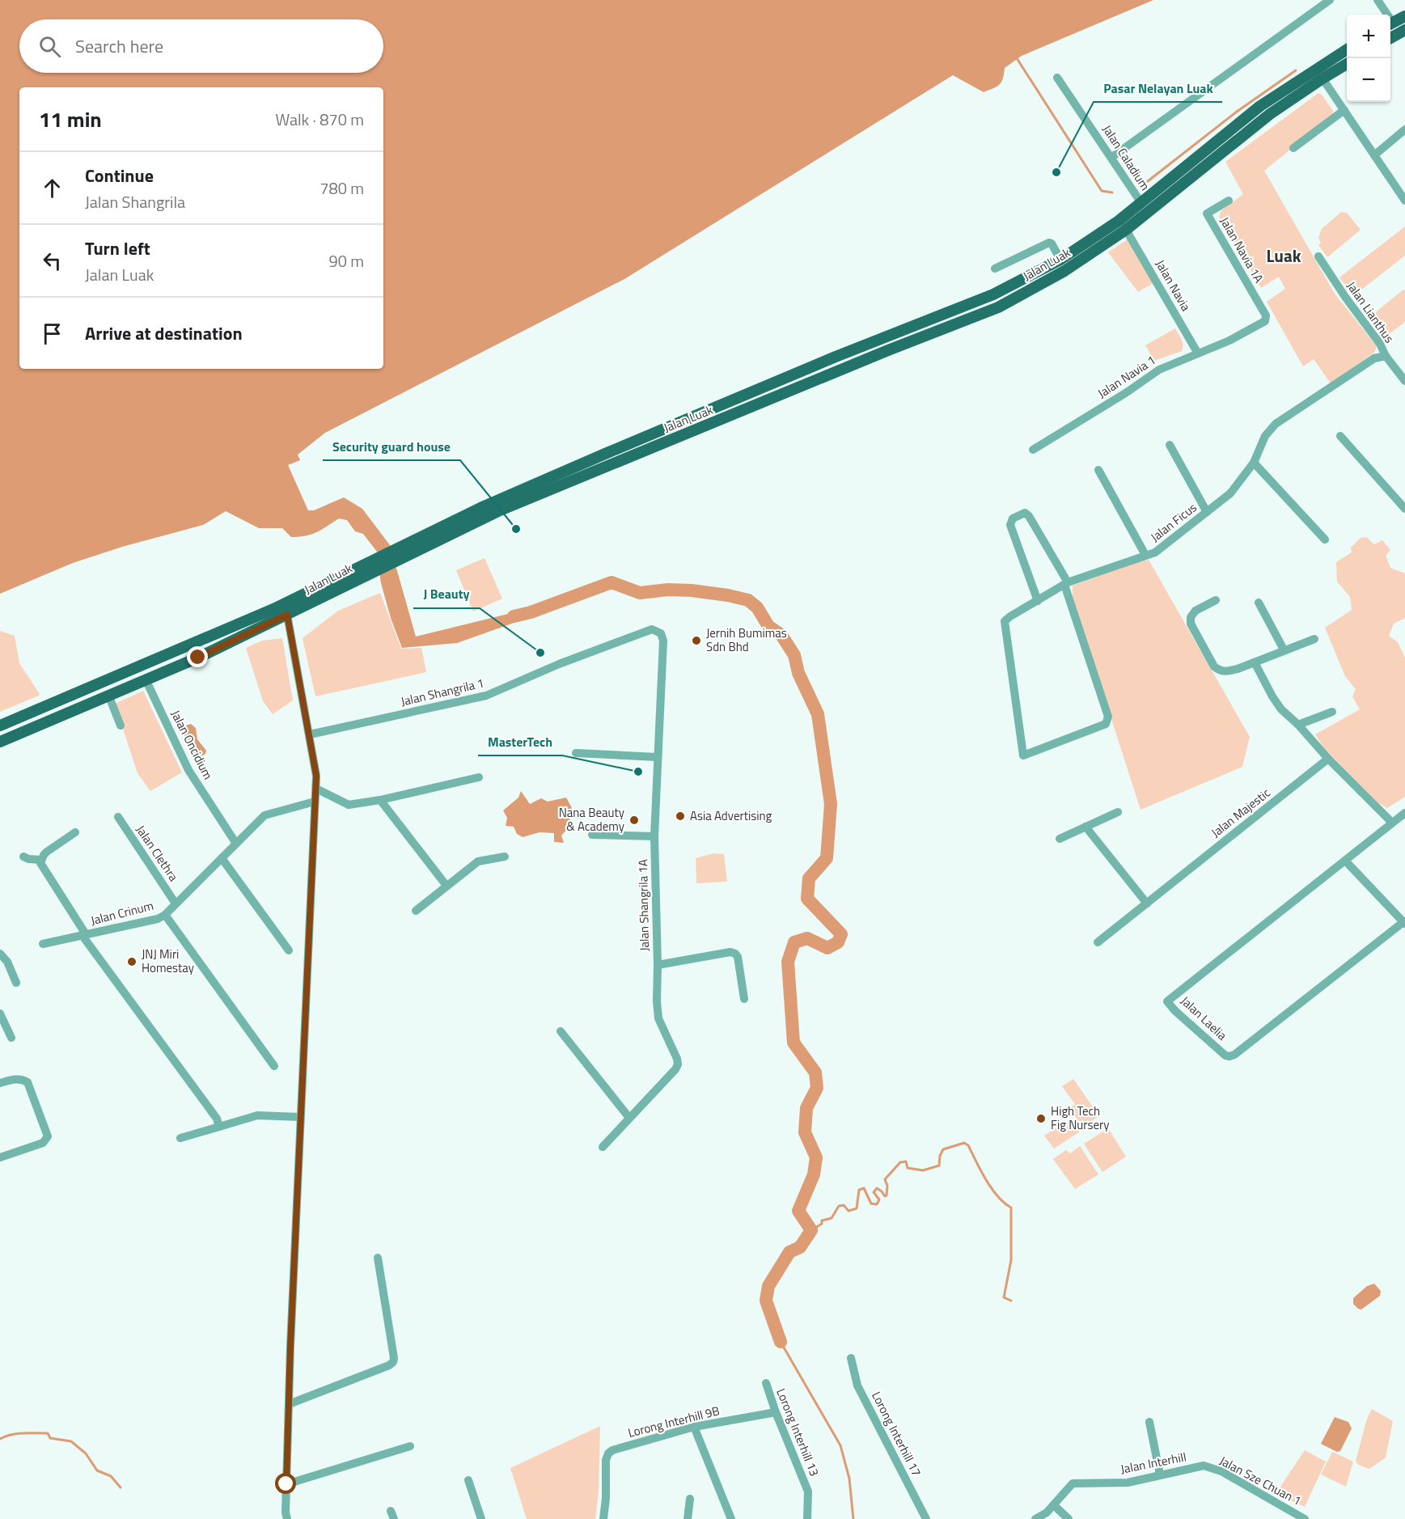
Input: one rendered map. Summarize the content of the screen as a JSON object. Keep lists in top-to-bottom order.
{
  "streets": {
    "main road": ["Jalan Luak"],
    "street": [
      "Jalan Caladium",
      "Jalan Navia 1A",
      "Jalan Navia",
      "Jalan Lianthus",
      "Jalan Navia 1",
      "Jalan Ficus",
      "Jalan Shangrila 1",
      "Jalan Oncidium",
      "Jalan Majestic",
      "Jalan Clethra",
      "Jalan Shangrila 1A",
      "Jalan Crinum",
      "Jalan Laelia",
      "Lorong Interhill 9B",
      "Lorong Interhill 13",
      "Lorong Interhill 17",
      "Jalan Interhill",
      "Jalan Sze Chuan 1"
    ]
  },
  "crossings": [
    ["Jalan Caladium", "Jalan Luak"],
    ["Jalan Navia 1A", "Jalan Navia 1"],
    ["Jalan Luak", "Jalan Navia"],
    ["Jalan Luak", "Jalan Oncidium"],
    ["Jalan Navia", "Jalan Navia 1"],
    ["Jalan Lianthus", "Jalan Ficus"],
    ["Jalan Shangrila 1", "Jalan Shangrila 1A"],
    ["Jalan Oncidium", "Jalan Crinum"],
    ["Jalan Clethra", "Jalan Crinum"],
    ["Lorong Interhill 9B", "Lorong Interhill 13"],
    ["Jalan Interhill", "Jalan Sze Chuan 1"]
  ],
  "districts": ["Luak"],
  "places": [
    "Pasar Nelayan Luak",
    "Security guard house",
    "Jernih Bumimas Sdn Bhd",
    "J Beauty",
    "MasterTech",
    "Asia Advertising",
    "Nana Beauty & Academy",
    "JNJ Miri Homestay",
    "High Tech Fig Nursery"
  ],
  "page": {
    "map_buttons": ["+", "−"],
    "search": "Search here",
    "heading": ["11 min", "Walk · 870 m"],
    "list": [
      ["Continue", "Jalan Shangrila", "780 m"],
      ["Turn left", "Jalan Luak", "90 m"],
      "Arrive at destination"
    ]
  }
}
